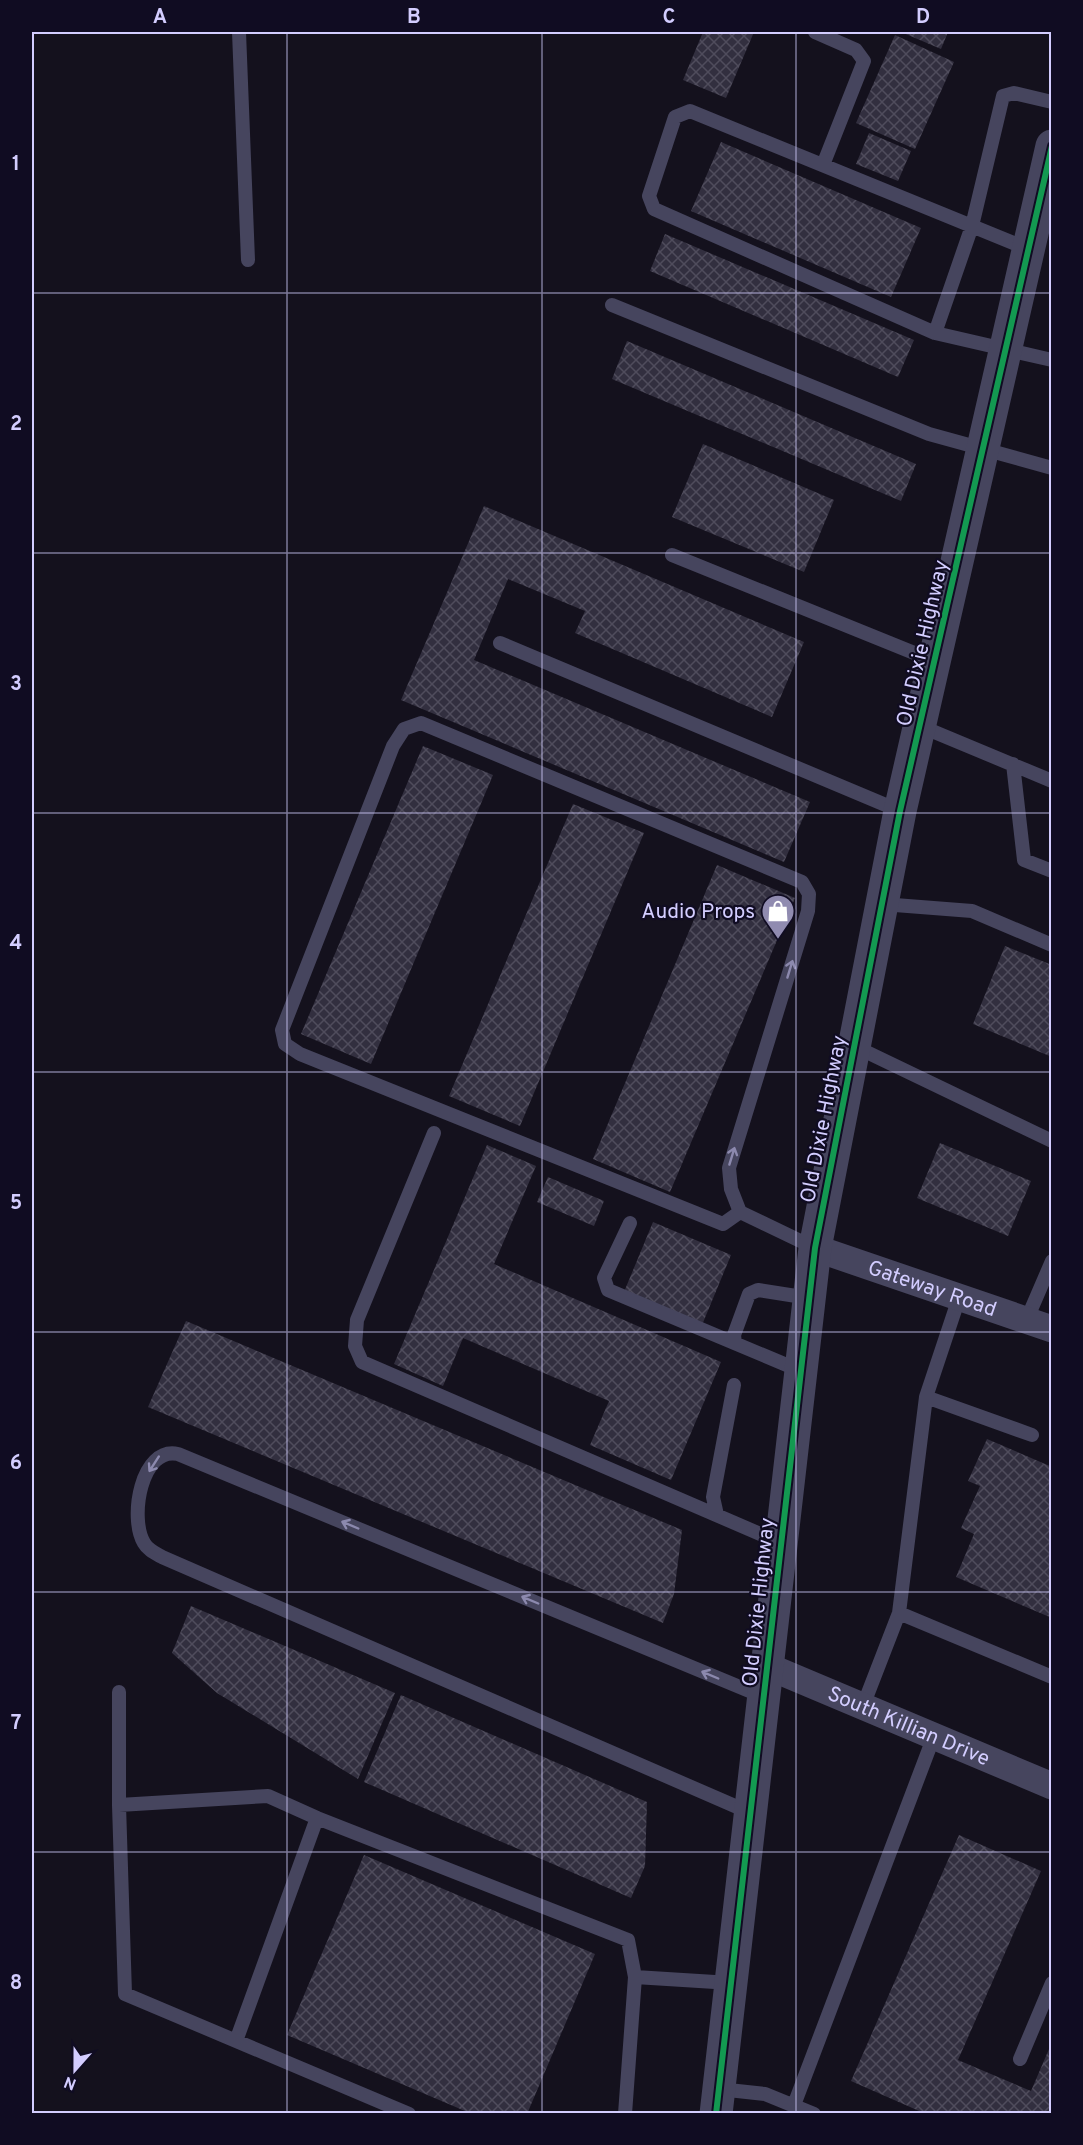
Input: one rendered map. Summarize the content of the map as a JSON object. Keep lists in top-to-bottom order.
{
  "streets": {
    "street": ["Old Dixie Highway", "Gateway Road", "South Killian Drive"]
  },
  "crossings": [
    ["Old Dixie Highway", "Gateway Road"],
    ["Old Dixie Highway", "South Killian Drive"]
  ],
  "places": {
    "shop": ["Audio Props"]
  },
  "north": "bottom",
  "grid": {
    "columns": [
      "A",
      "B",
      "C",
      "D"
    ],
    "rows": [
      "1",
      "2",
      "3",
      "4",
      "5",
      "6",
      "7",
      "8"
    ]
  }
}
